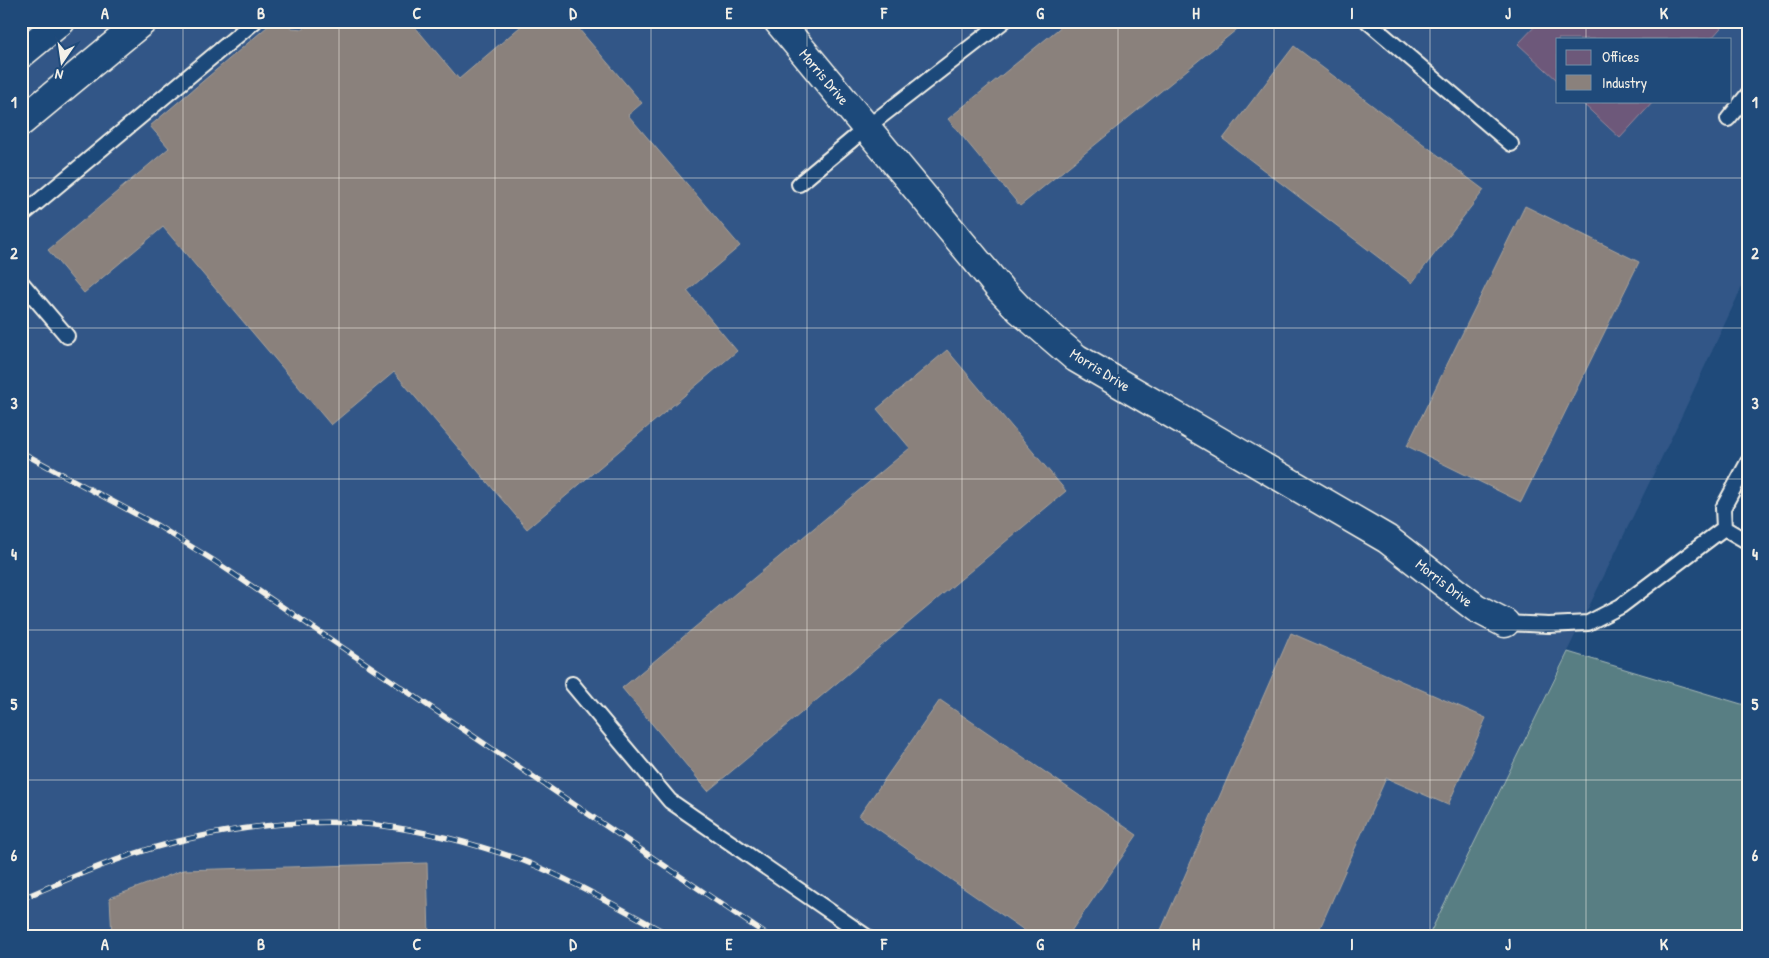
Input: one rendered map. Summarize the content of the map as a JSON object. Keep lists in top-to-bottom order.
{
  "streets": {
    "street": ["Morris Drive"]
  },
  "legend": ["Offices", "Industry"],
  "north": "bottom",
  "grid": {
    "columns": [
      "A",
      "B",
      "C",
      "D",
      "E",
      "F",
      "G",
      "H",
      "I",
      "J",
      "K"
    ],
    "rows": [
      "1",
      "2",
      "3",
      "4",
      "5",
      "6"
    ]
  }
}
